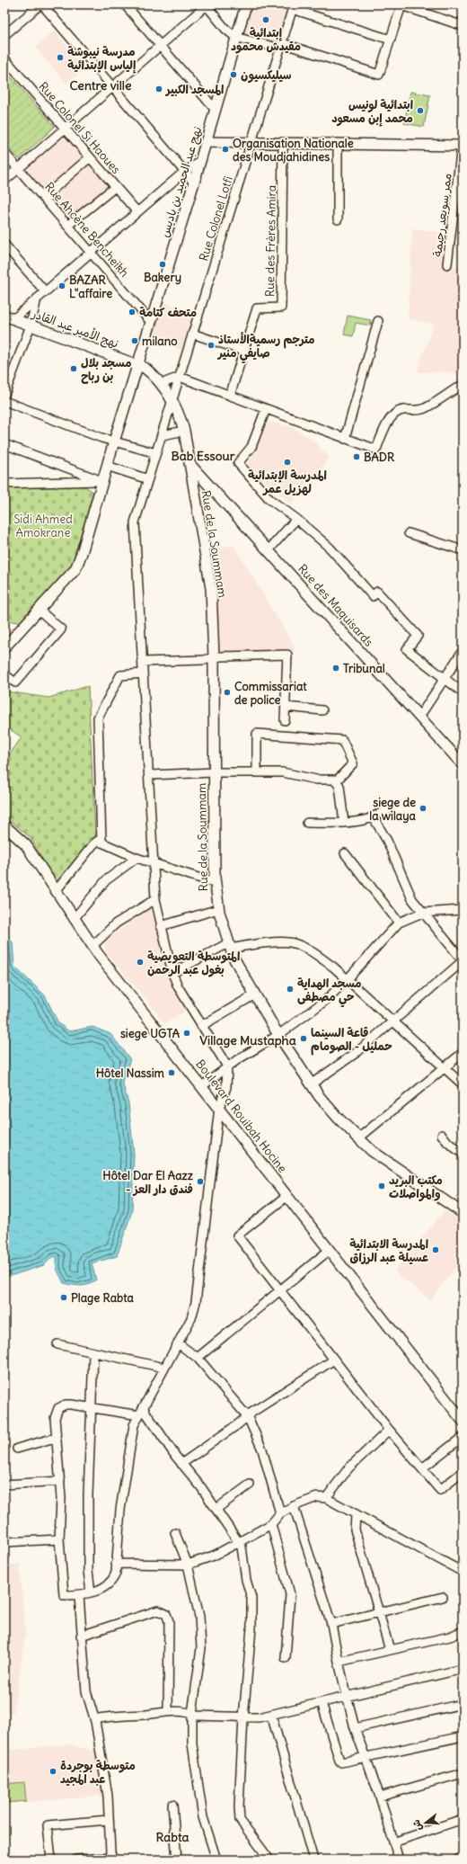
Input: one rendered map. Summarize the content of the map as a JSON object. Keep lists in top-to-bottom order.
{
  "streets": {
    "main road": [
      "نهج عبد الحميد بن باديس",
      "نهج الأمير عبد القادر",
      "Rue de la Soummam",
      "Rue des Maquisards",
      "Boulevard Rouibah Hocine"
    ],
    "street": [
      "Rue Colonel Si Haoues",
      "ممر سويعد رحيمة",
      "Rue Colonel Lotfi",
      "Rue Ahcène Bencheikh",
      "Rue des Frères Amira"
    ]
  },
  "crossings": [
    ["نهج عبد الحميد بن باديس", "Rue Ahcène Bencheikh"],
    ["نهج عبد الحميد بن باديس", "نهج الأمير عبد القادر"],
    ["Rue Colonel Lotfi", "نهج الأمير عبد القادر"],
    ["Rue Colonel Lotfi", "Rue de la Soummam"],
    ["نهج الأمير عبد القادر", "Rue de la Soummam"],
    ["Rue de la Soummam", "Rue des Maquisards"]
  ],
  "districts": [
    "Centre ville",
    "Bab Essour",
    "Village Mustapha",
    "Rabta"
  ],
  "parks": ["Sidi Ahmed Amokrane"],
  "places": [
    "إبتدائية مقيدش محمود",
    "مدرسة نيبوشة إلياس الإبتدائية",
    "سيليكسيون",
    "المسجد الكبير",
    "ابتدائية لونيس محمد إبن مسعود",
    "Organisation Nationale des Moudjahidines",
    "Bakery",
    "BAZAR L\"affaire",
    "متحف كتامة",
    "milano",
    "مترجم رسميةالأستاذ صايفي منير",
    "مسجد بلال بن رباح",
    "BADR",
    "المدرسة الإبتدائية لهزيل عمر",
    "Tribunal",
    "Commissariat de police",
    "siege de la wilaya",
    "المتوسطة التعويضية بغول عبد الرحمن",
    "مسجد الهداية حي مصطفى",
    "siege UGTA",
    "قاعة السينما حمليل - الصومام",
    "Hôtel Nassim",
    "Hôtel Dar El Aazz - فندق دار العز",
    "مكتب البريد والمواصلات",
    "المدرسة الابتدائية عسيلة عبد الرزاق",
    "Plage Rabta",
    "متوسطة بوجردة عبد المجيد"
  ],
  "north": "left"
}
